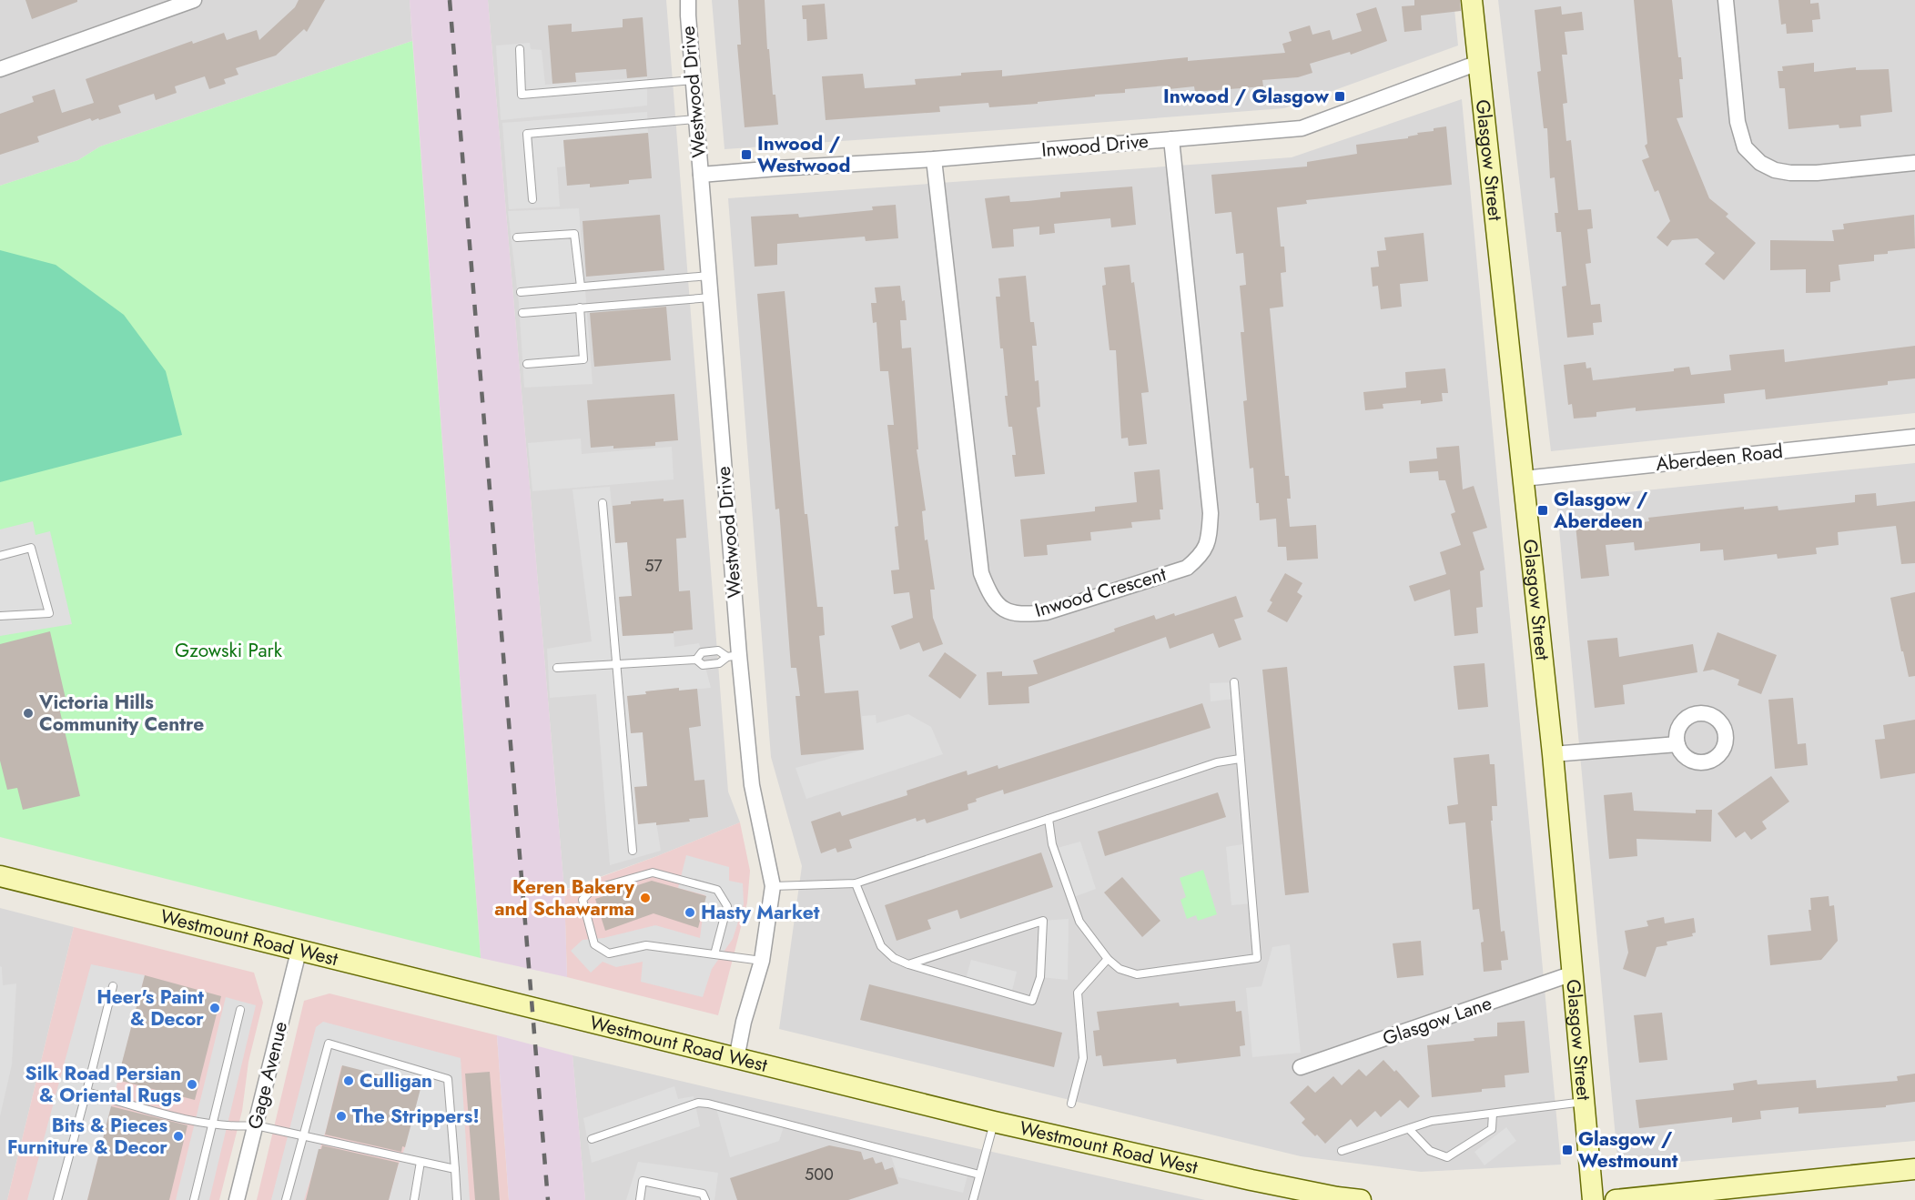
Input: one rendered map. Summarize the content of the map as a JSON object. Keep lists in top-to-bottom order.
{
  "streets": {
    "main road": ["Glasgow Street", "Westmount Road West"],
    "street": [
      "Westwood Drive",
      "Inwood Drive",
      "Aberdeen Road",
      "Inwood Crescent",
      "Glasgow Lane",
      "Gage Avenue"
    ]
  },
  "crossings": [
    ["Westwood Drive", "Inwood Drive"],
    ["Westwood Drive", "Westmount Road West"],
    ["Inwood Drive", "Glasgow Street"],
    ["Inwood Drive", "Inwood Crescent"],
    ["Glasgow Street", "Aberdeen Road"],
    ["Glasgow Street", "Glasgow Lane"],
    ["Westmount Road West", "Gage Avenue"]
  ],
  "parks": ["Gzowski Park"],
  "places": {
    "transit": [
      "Inwood / Glasgow",
      "Inwood / Westwood",
      "Glasgow / Aberdeen",
      "Glasgow / Westmount"
    ],
    "other": [
      "Victoria Hills Community Centre",
      "Keren Bakery and Schawarma",
      "Hasty Market",
      "Heer's Paint & Decor",
      "Culligan",
      "Silk Road Persian & Oriental Rugs",
      "The Strippers!",
      "Bits & Pieces Furniture & Decor"
    ]
  },
  "house_numbers": ["57", "500"]
}
